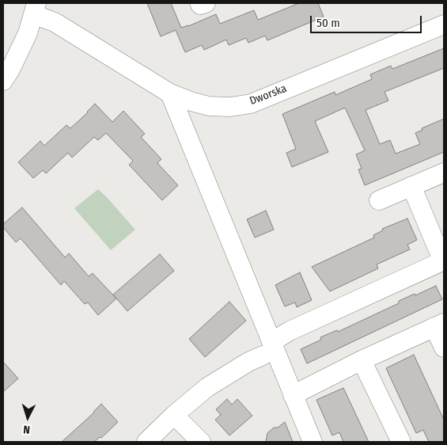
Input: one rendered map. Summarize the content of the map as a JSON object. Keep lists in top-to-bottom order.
{
  "streets": {
    "street": ["Dworska"]
  },
  "scale_bar": "50 m",
  "north": "bottom"
}
